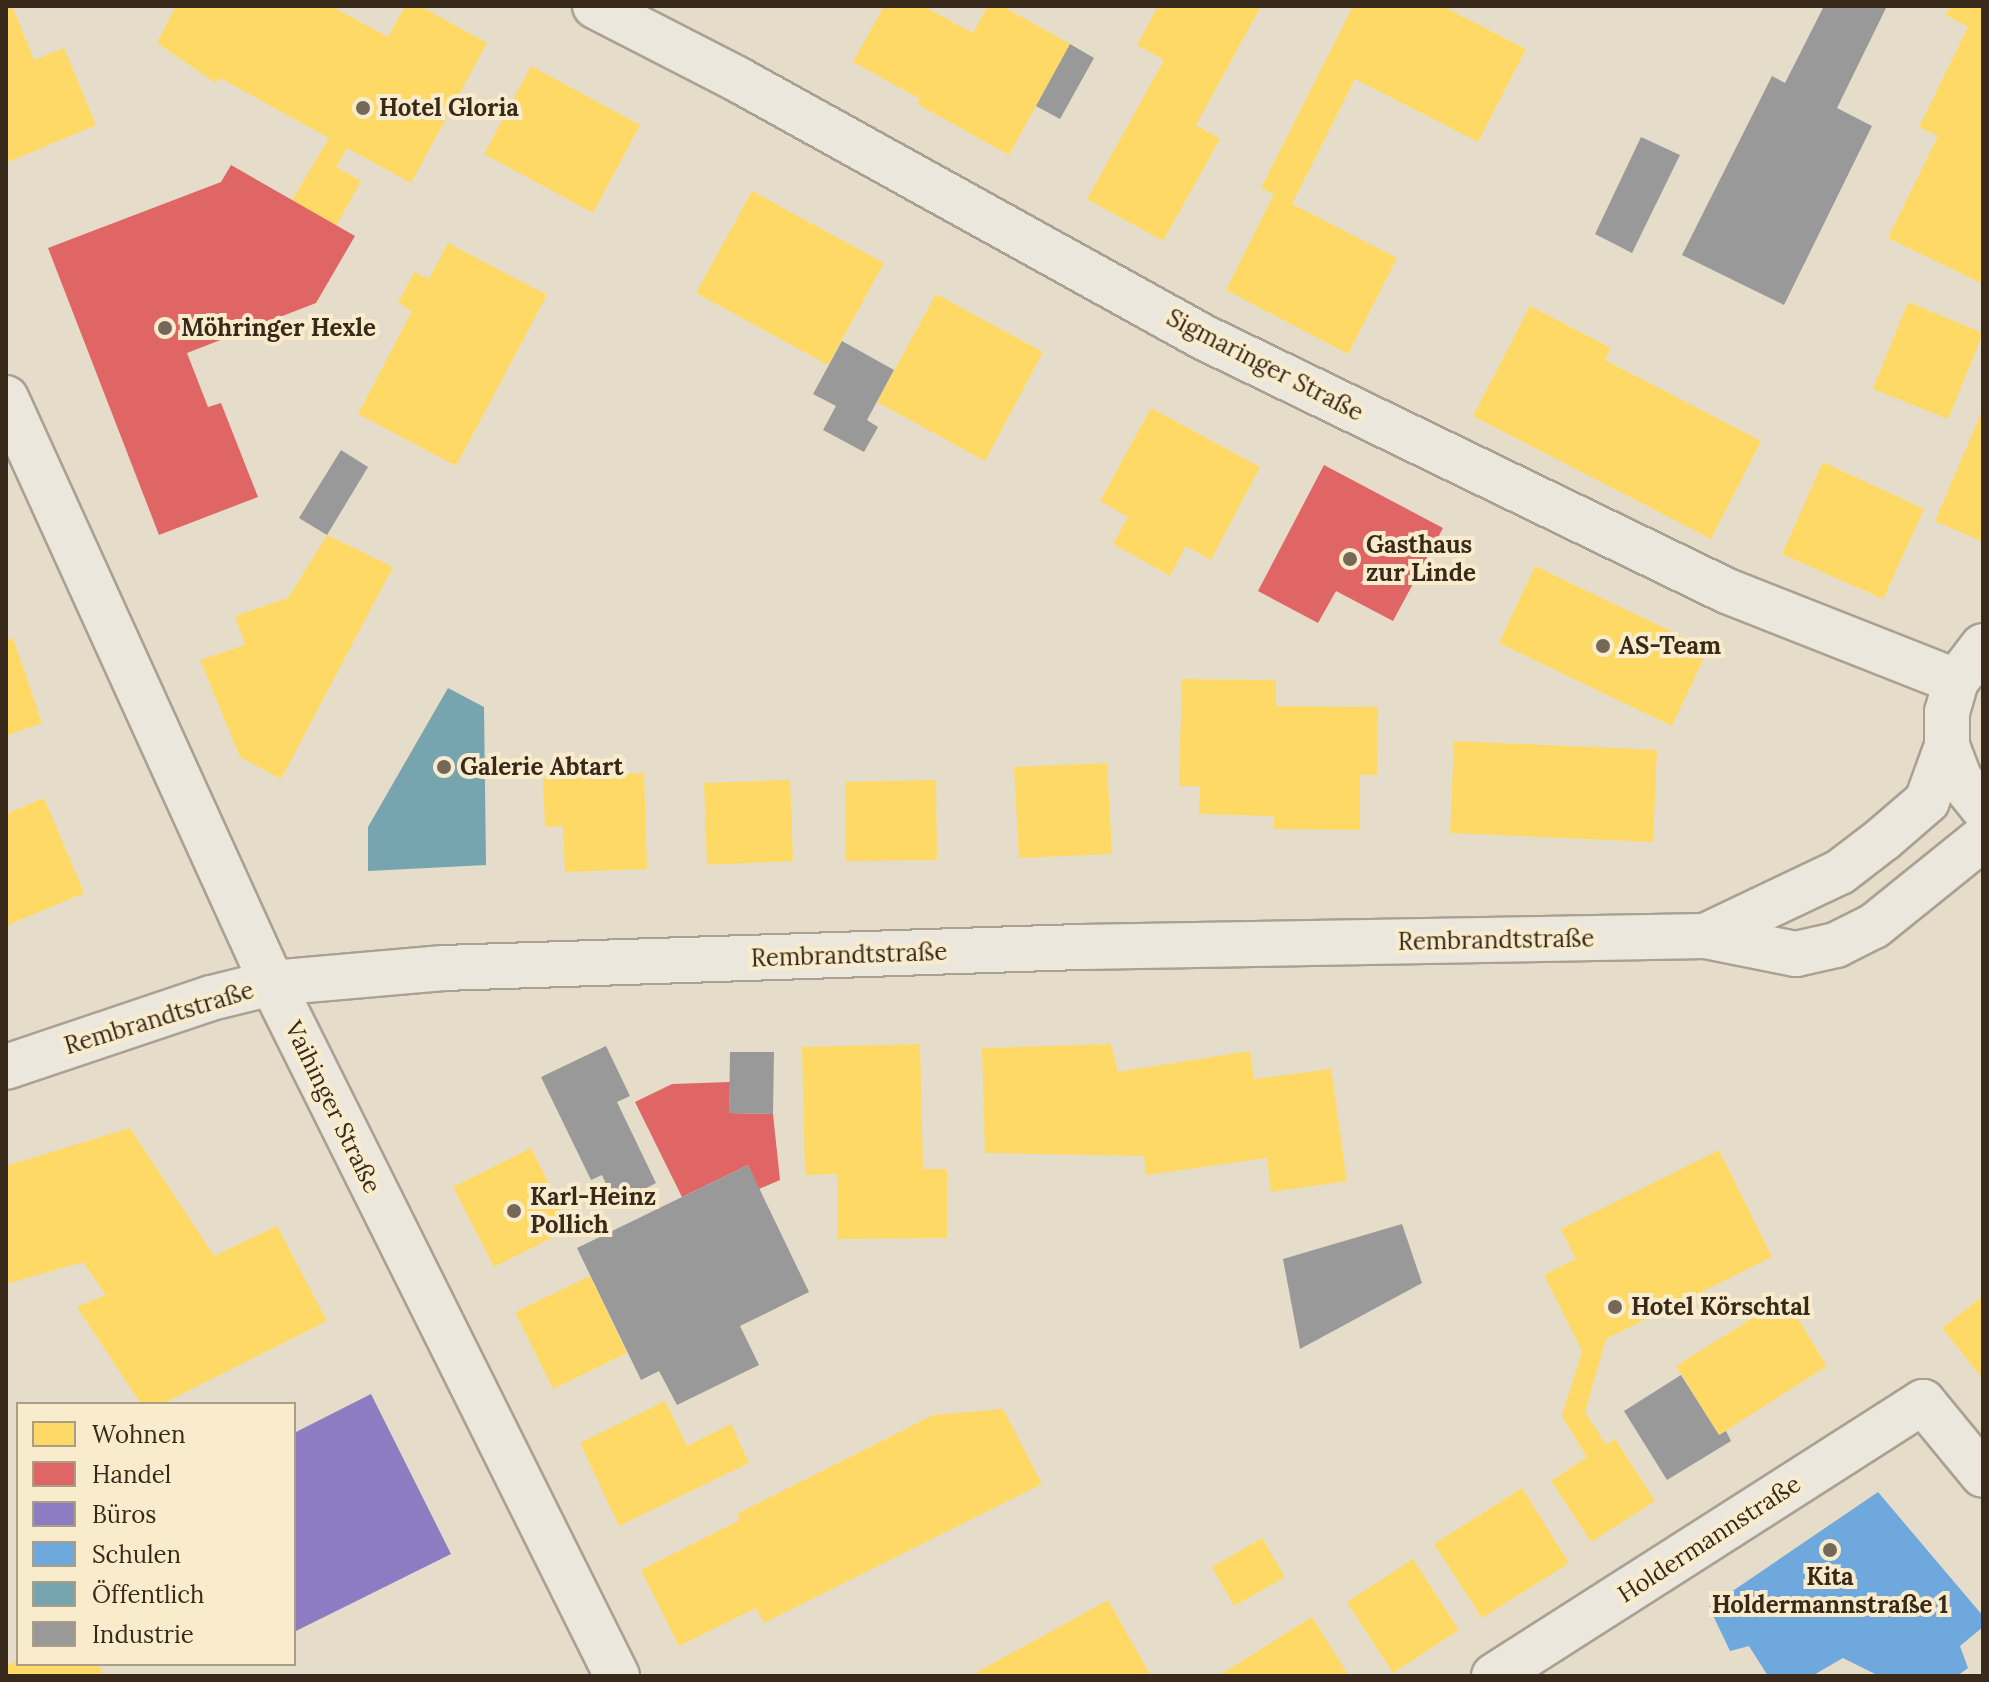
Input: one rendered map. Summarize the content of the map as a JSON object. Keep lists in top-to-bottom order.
{
  "streets": {
    "main road": [
      "Sigmaringer Straße",
      "Rembrandtstraße",
      "Vaihinger Straße",
      "Holdermannstraße"
    ]
  },
  "crossings": [
    ["Rembrandtstraße", "Vaihinger Straße"]
  ],
  "places": [
    "Hotel Gloria",
    "Möhringer Hexle",
    "Gasthaus zur Linde",
    "AS-Team",
    "Galerie Abtart",
    "Karl-Heinz Pollich",
    "Hotel Körschtal",
    "Kita Holdermannstraße 1"
  ],
  "legend": [
    "Wohnen",
    "Handel",
    "Büros",
    "Schulen",
    "Öffentlich",
    "Industrie"
  ]
}
